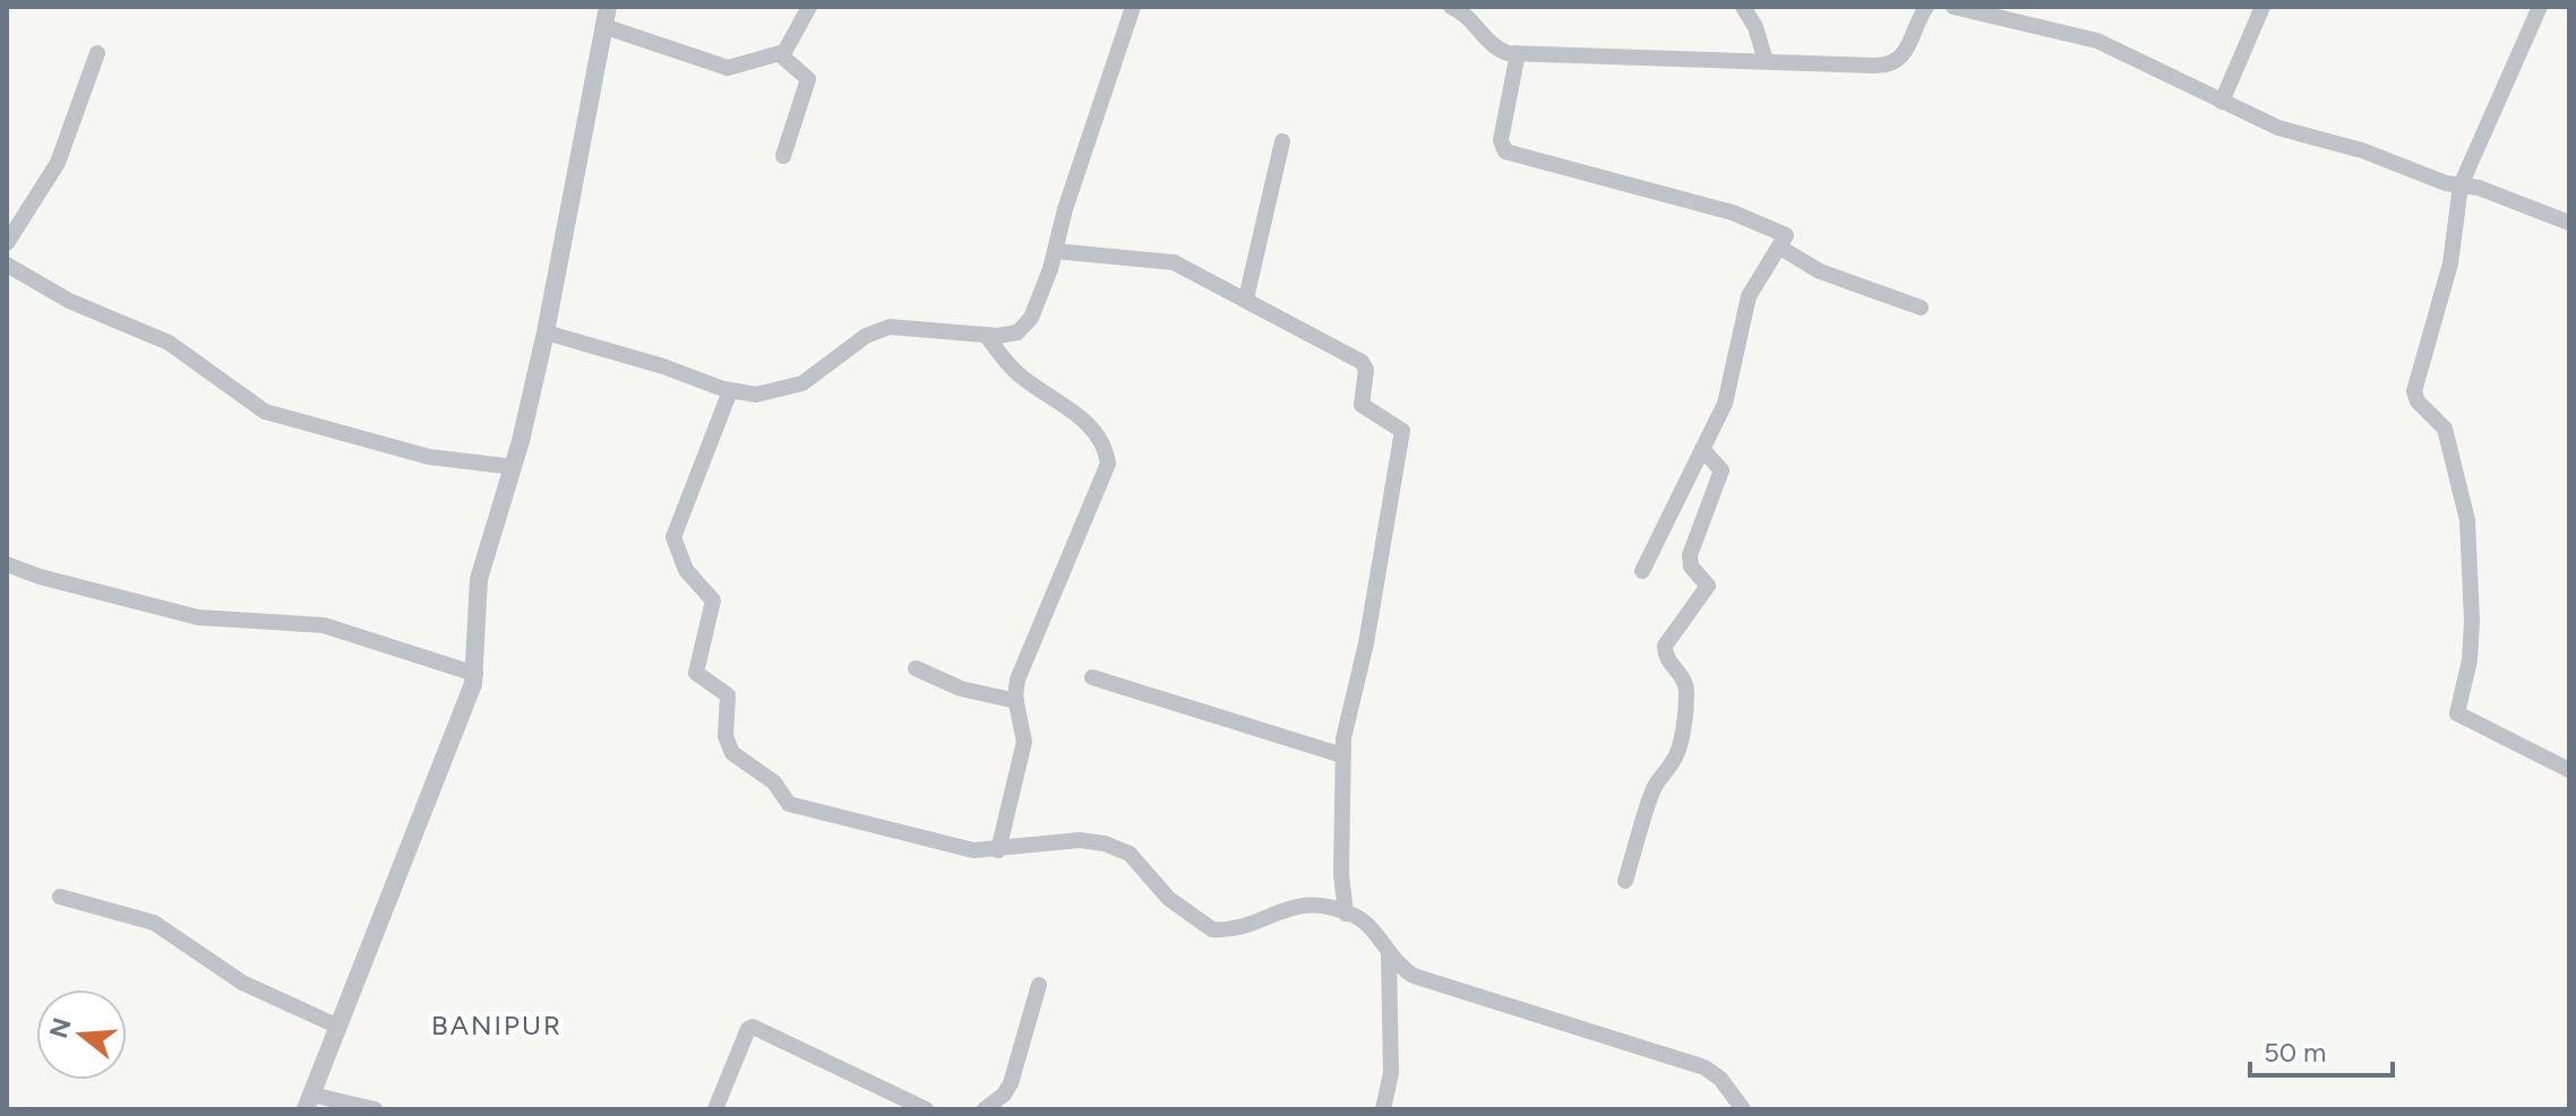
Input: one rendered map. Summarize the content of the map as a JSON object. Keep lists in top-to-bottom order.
{
  "districts": ["BANIPUR"],
  "scale_bar": "50 m",
  "north": "left"
}
